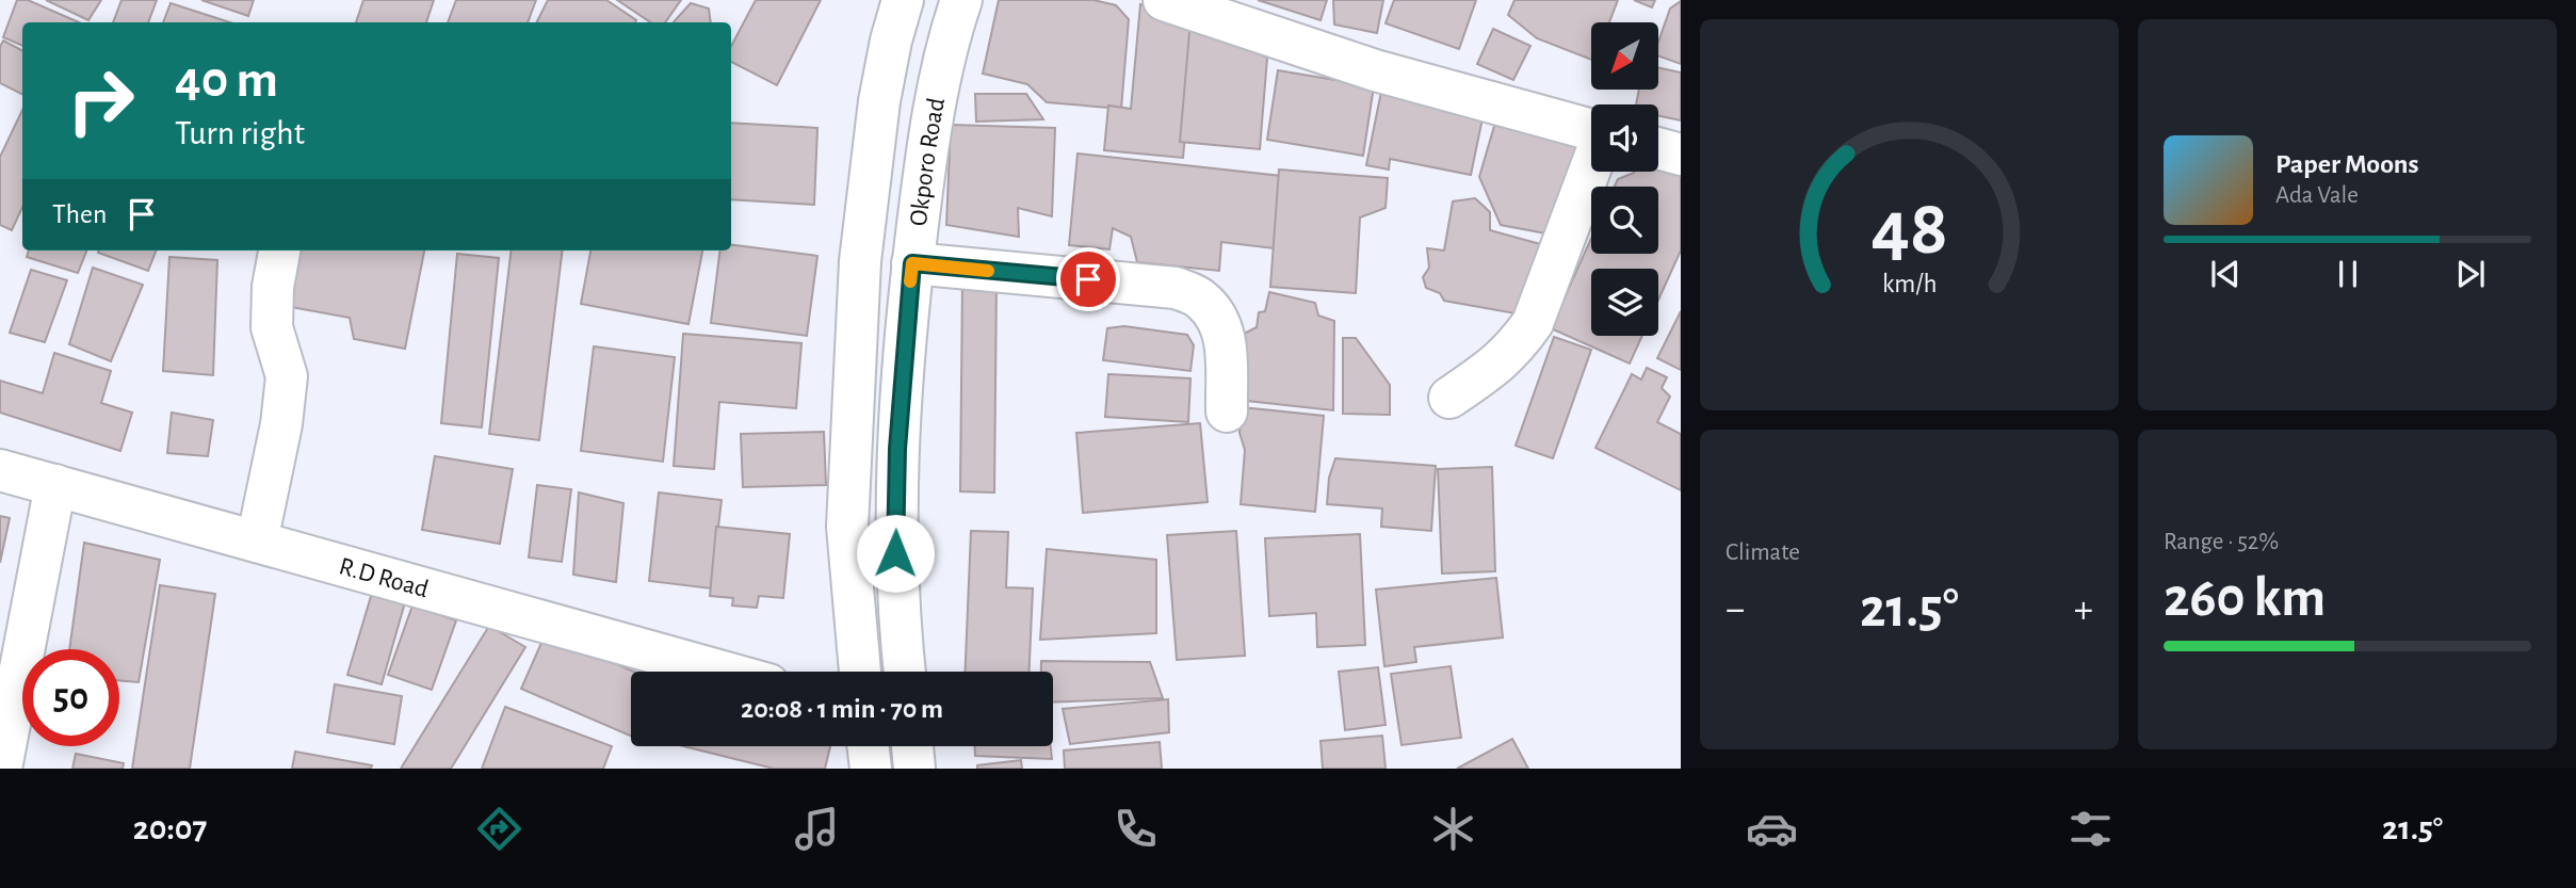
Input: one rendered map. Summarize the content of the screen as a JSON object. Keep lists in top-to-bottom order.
{
  "streets": {
    "street": ["Okporo Road", "R.D Road"]
  },
  "north": "bottom left",
  "page": {
    "turn": ["40 m", "Turn right"],
    "song": ["Paper Moons", "Ada Vale"],
    "then": "Then",
    "tile": [
      "Climate",
      ["Range · 52%", "260 km"]
    ],
    "heat": ["−", "21.5°", "+"],
    "limit": "50",
    "trip": "20:08 · 1 min · 70 m",
    "tabs": ["20:07", "21.5°"],
    "gauge": ["48", "km/h"]
  }
}
